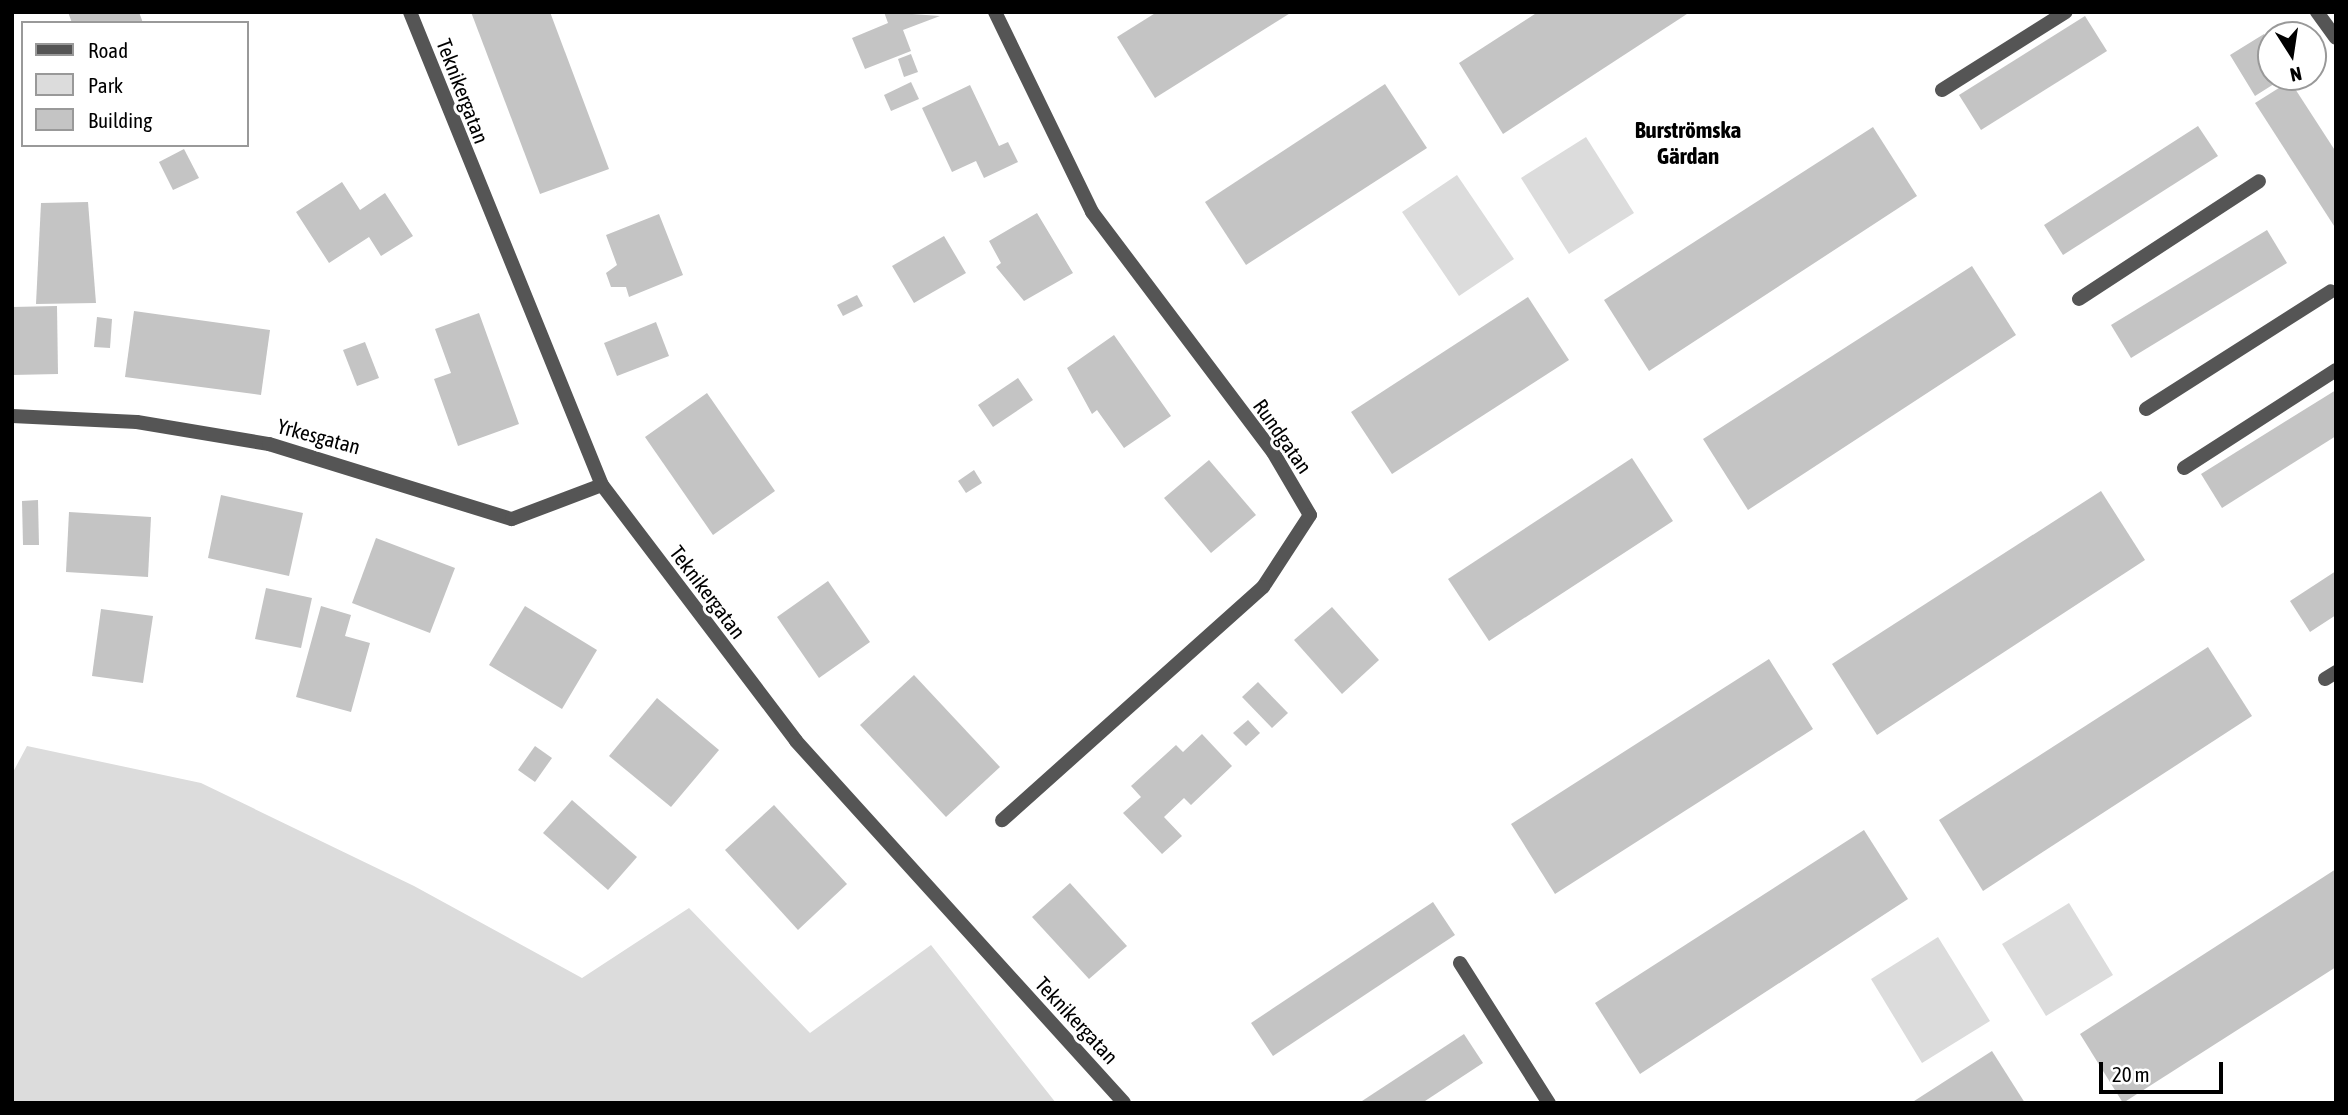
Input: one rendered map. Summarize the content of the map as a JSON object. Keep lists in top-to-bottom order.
{
  "streets": {
    "street": ["Teknikergatan", "Yrkesgatan", "Rundgatan"]
  },
  "crossings": [
    ["Teknikergatan", "Yrkesgatan"]
  ],
  "districts": ["Burströmska Gärdan"],
  "legend": ["Road", "Park", "Building"],
  "scale_bar": "20 m",
  "north": "bottom"
}
